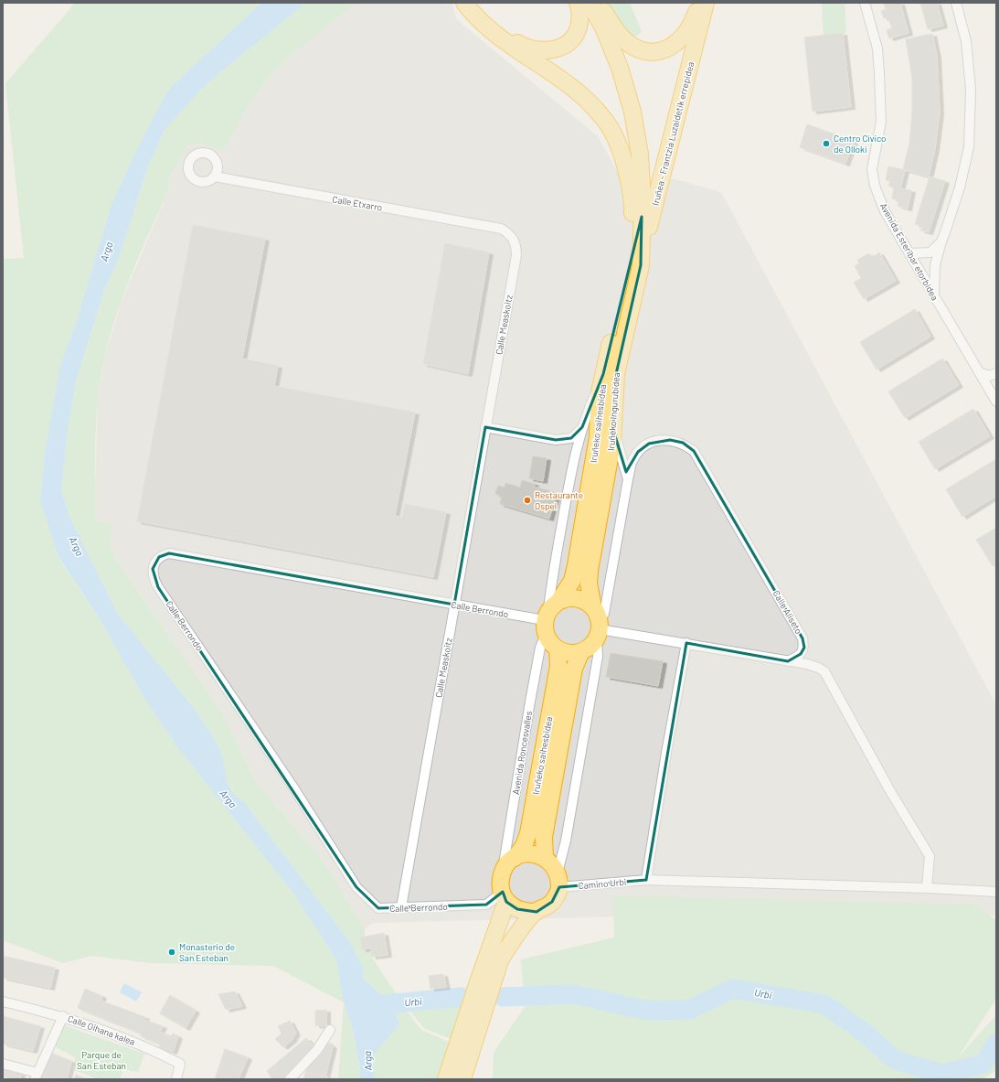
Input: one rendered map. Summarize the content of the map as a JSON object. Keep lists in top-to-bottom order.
{
  "streets": {
    "highway": ["Iruñea - Frantzia Luzaidetik errepidea", "Iruñeko Ingurubidea", "Iruñeko saihesbidea"],
    "street": [
      "Calle Etxarro",
      "Avenida Esteribar etorbidea",
      "Calle Measkoitz",
      "Calle Berrondo",
      "Calle Aliseto",
      "Avenida Roncesvalles",
      "Camino Urbi",
      "Calle Oihana kalea"
    ]
  },
  "crossings": [
    ["Iruñea - Frantzia Luzaidetik errepidea", "Iruñeko Ingurubidea"],
    ["Calle Etxarro", "Calle Measkoitz"],
    ["Calle Measkoitz", "Calle Berrondo"],
    ["Iruñeko Ingurubidea", "Iruñeko saihesbidea"],
    ["Iruñeko Ingurubidea", "Calle Berrondo"],
    ["Iruñeko Ingurubidea", "Avenida Roncesvalles"],
    ["Iruñeko saihesbidea", "Calle Berrondo"],
    ["Iruñeko saihesbidea", "Avenida Roncesvalles"],
    ["Iruñeko saihesbidea", "Camino Urbi"],
    ["Calle Berrondo", "Avenida Roncesvalles"],
    ["Calle Berrondo", "Camino Urbi"],
    ["Avenida Roncesvalles", "Camino Urbi"]
  ],
  "water": ["Arga", "Urbi"],
  "parks": ["Parque de San Esteban"],
  "places": ["Centro Cívico de Olloki", "Restaurante Ospel", "Monasterio de San Esteban"]
}
